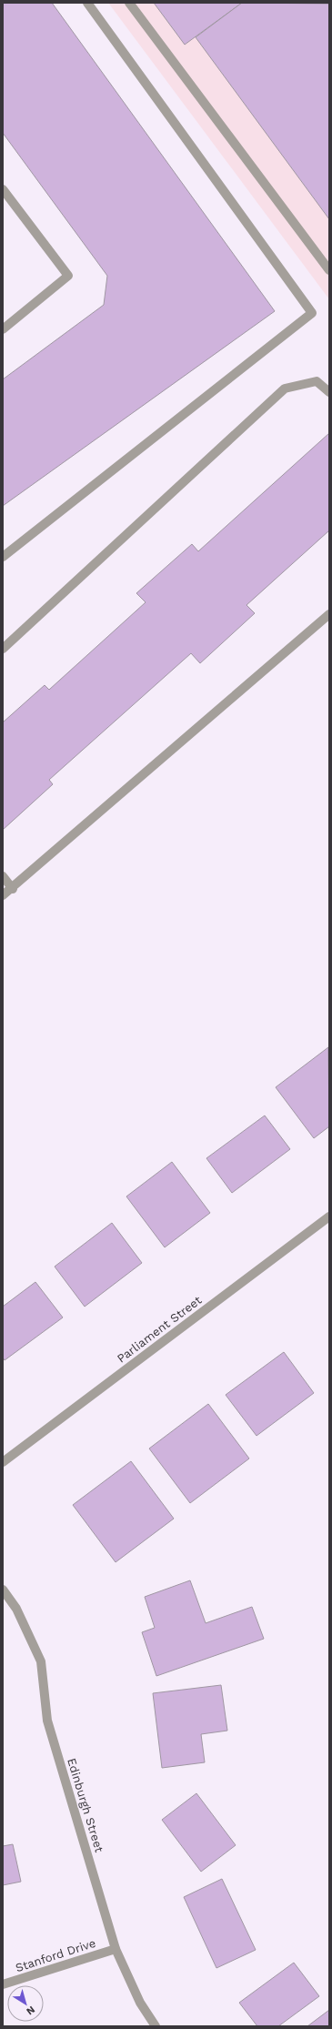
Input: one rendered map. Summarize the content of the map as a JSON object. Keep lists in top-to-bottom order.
{
  "streets": {
    "street": ["Parliament Street", "Edinburgh Street", "Stanford Drive"]
  },
  "crossings": [
    ["Edinburgh Street", "Stanford Drive"]
  ],
  "north": "bottom right"
}
